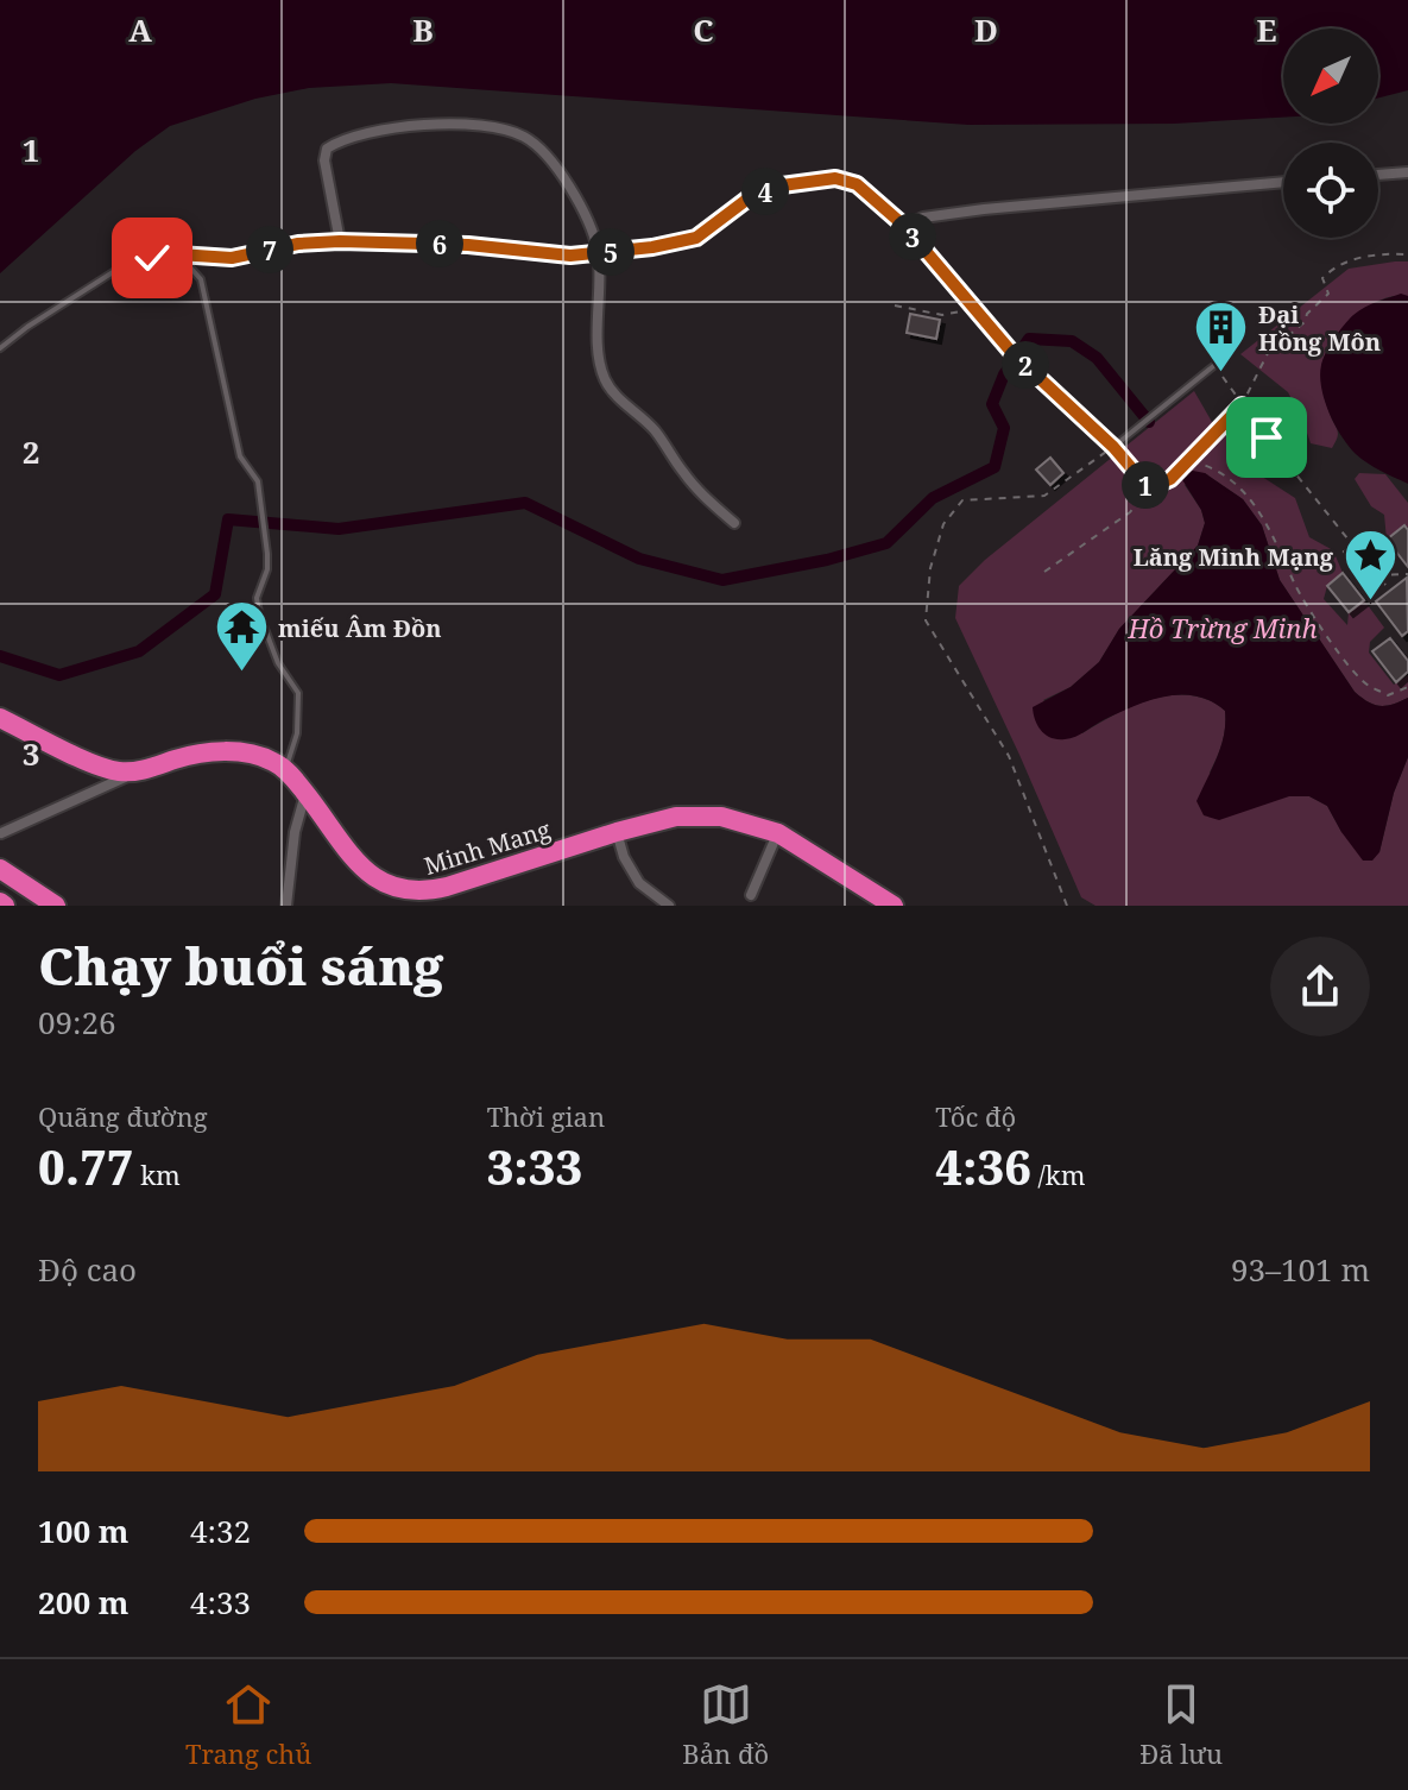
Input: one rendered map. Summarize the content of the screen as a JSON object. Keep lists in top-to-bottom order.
{
  "streets": {
    "highway": ["Minh Mang"]
  },
  "water": ["Hồ Trừng Minh"],
  "places": {
    "building": ["Đại Hồng Môn"],
    "place": ["Lăng Minh Mạng"],
    "temple": ["miếu Âm Đồn"]
  },
  "north": "bottom left",
  "page": {
    "pins": [
      "4",
      "3",
      "6",
      "7",
      "5",
      "2",
      "1"
    ],
    "heading": ["Chạy buổi sáng", "09:26"],
    "stats": [
      ["Quãng đường", "0.77 km"],
      ["Thời gian", "3:33"],
      ["Tốc độ", "4:36 /km"]
    ],
    "chart": ["Độ cao", "93–101 m"],
    "list": [
      {
        "name": "100 m",
        "note": "4:32"
      },
      {
        "name": "200 m",
        "note": "4:33"
      }
    ],
    "tabs": ["Trang chủ", "Bản đồ", "Đã lưu"]
  },
  "grid": {
    "columns": [
      "A",
      "B",
      "C",
      "D",
      "E"
    ],
    "rows": ["1", "2", "3"]
  }
}
